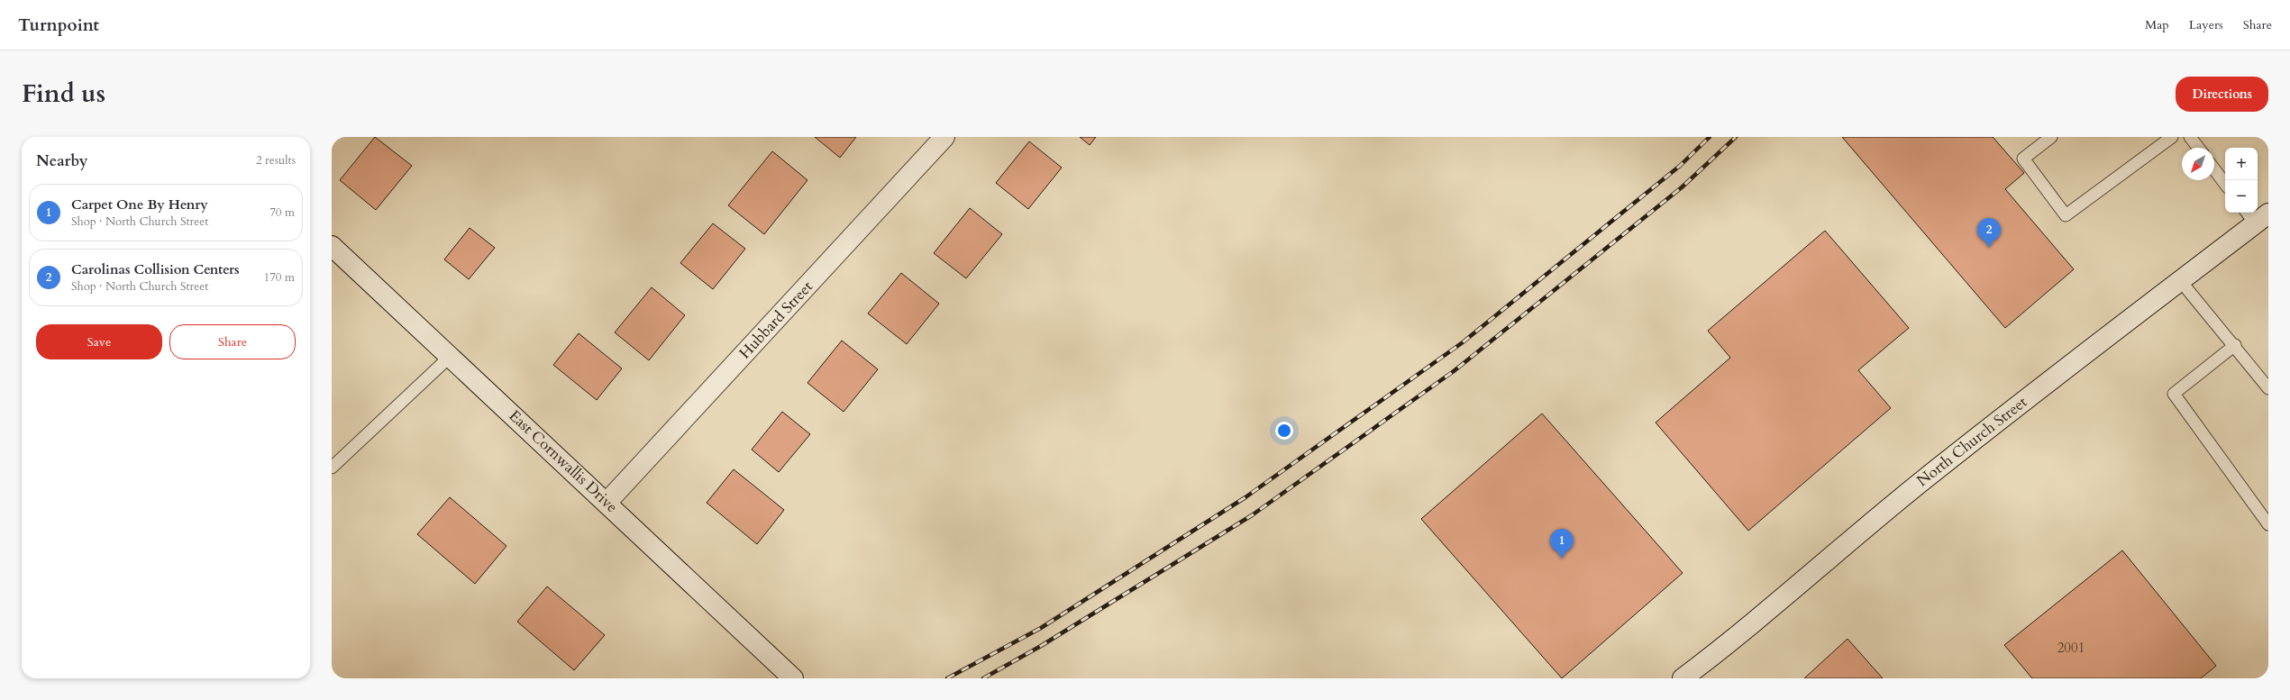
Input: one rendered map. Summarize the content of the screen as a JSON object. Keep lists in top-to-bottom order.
{
  "streets": {
    "main road": ["Hubbard Street", "North Church Street", "East Cornwallis Drive"]
  },
  "crossings": [
    ["Hubbard Street", "East Cornwallis Drive"]
  ],
  "house_numbers": ["2001"],
  "north": "bottom left",
  "page": {
    "header": "Turnpoint",
    "nav": ["Map", "Layers", "Share"],
    "title": "Find us",
    "buttons": [
      "Directions",
      ["Save", "Share"]
    ],
    "heading": ["Nearby", "2 results"],
    "map_buttons": ["+", "−"],
    "list": [
      {
        "mark": "1",
        "name": "Carpet One By Henry",
        "note": "Shop · North Church Street",
        "value": "70 m"
      },
      {
        "mark": "2",
        "name": "Carolinas Collision Centers",
        "note": "Shop · North Church Street",
        "value": "170 m"
      }
    ],
    "pins": ["2", "1"]
  }
}
